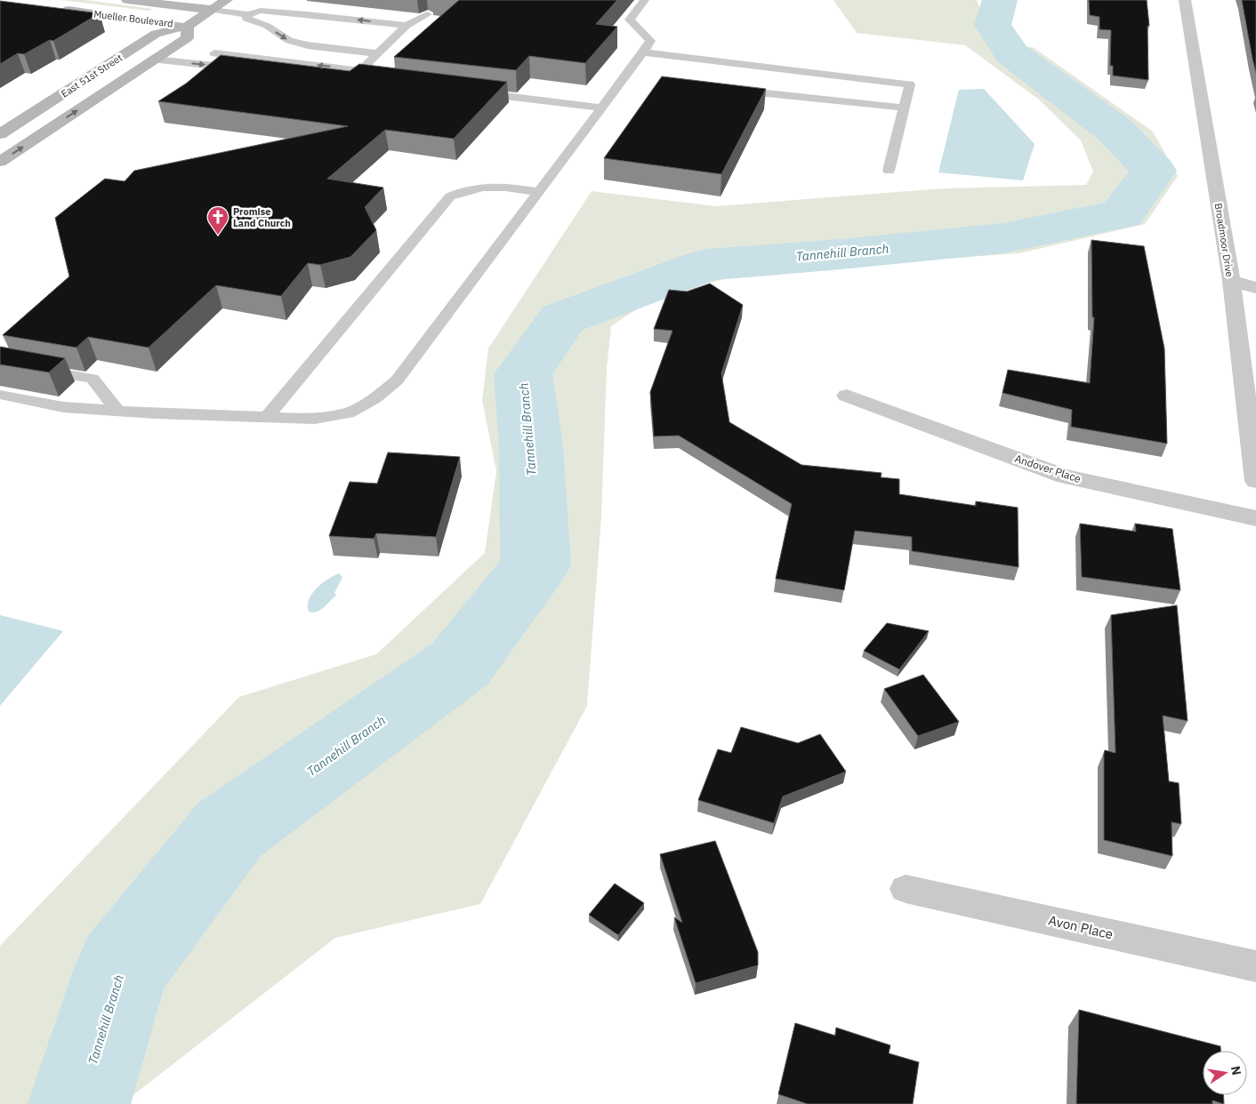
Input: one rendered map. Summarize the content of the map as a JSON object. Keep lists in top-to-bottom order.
{
  "streets": {
    "main road": ["Mueller Boulevard", "East 51st Street"],
    "street": ["Broadmoor Drive", "Andover Place", "Avon Place"]
  },
  "crossings": [
    ["Mueller Boulevard", "East 51st Street"]
  ],
  "water": ["Tannehill Branch"],
  "places": {
    "church": ["Promise Land Church"]
  },
  "north": "right"
}
